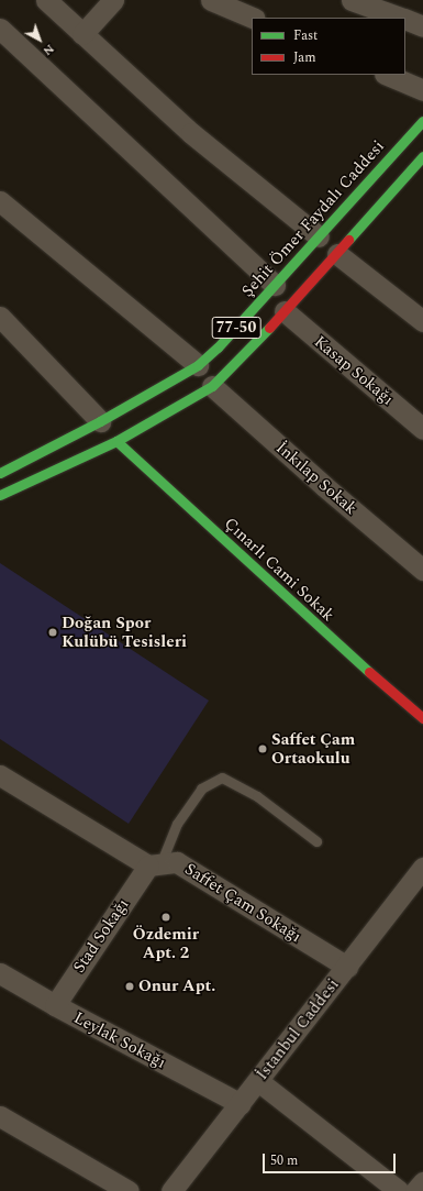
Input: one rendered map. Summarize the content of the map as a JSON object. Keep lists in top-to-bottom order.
{
  "streets": {
    "main road": ["Şehit Ömer Faydalı Caddesi", "77-50", "Çınarlı Cami Sokak"],
    "street": [
      "Kasap Sokağı",
      "İnkılap Sokak",
      "Saffet Çam Sokağı",
      "Stad Sokağı",
      "İstanbul Caddesi",
      "Leylak Sokağı"
    ]
  },
  "crossings": [
    ["77-50", "Kasap Sokağı"],
    ["77-50", "İnkılap Sokak"],
    ["77-50", "Çınarlı Cami Sokak"],
    ["Saffet Çam Sokağı", "Stad Sokağı"],
    ["Saffet Çam Sokağı", "İstanbul Caddesi"],
    ["Stad Sokağı", "Leylak Sokağı"],
    ["İstanbul Caddesi", "Leylak Sokağı"]
  ],
  "places": [
    "Doğan Spor Kulübü Tesisleri",
    "Saffet Çam Ortaokulu",
    "Özdemir Apt. 2",
    "Onur Apt."
  ],
  "legend": ["Fast", "Jam"],
  "scale_bar": "50 m",
  "north": "bottom right"
}
